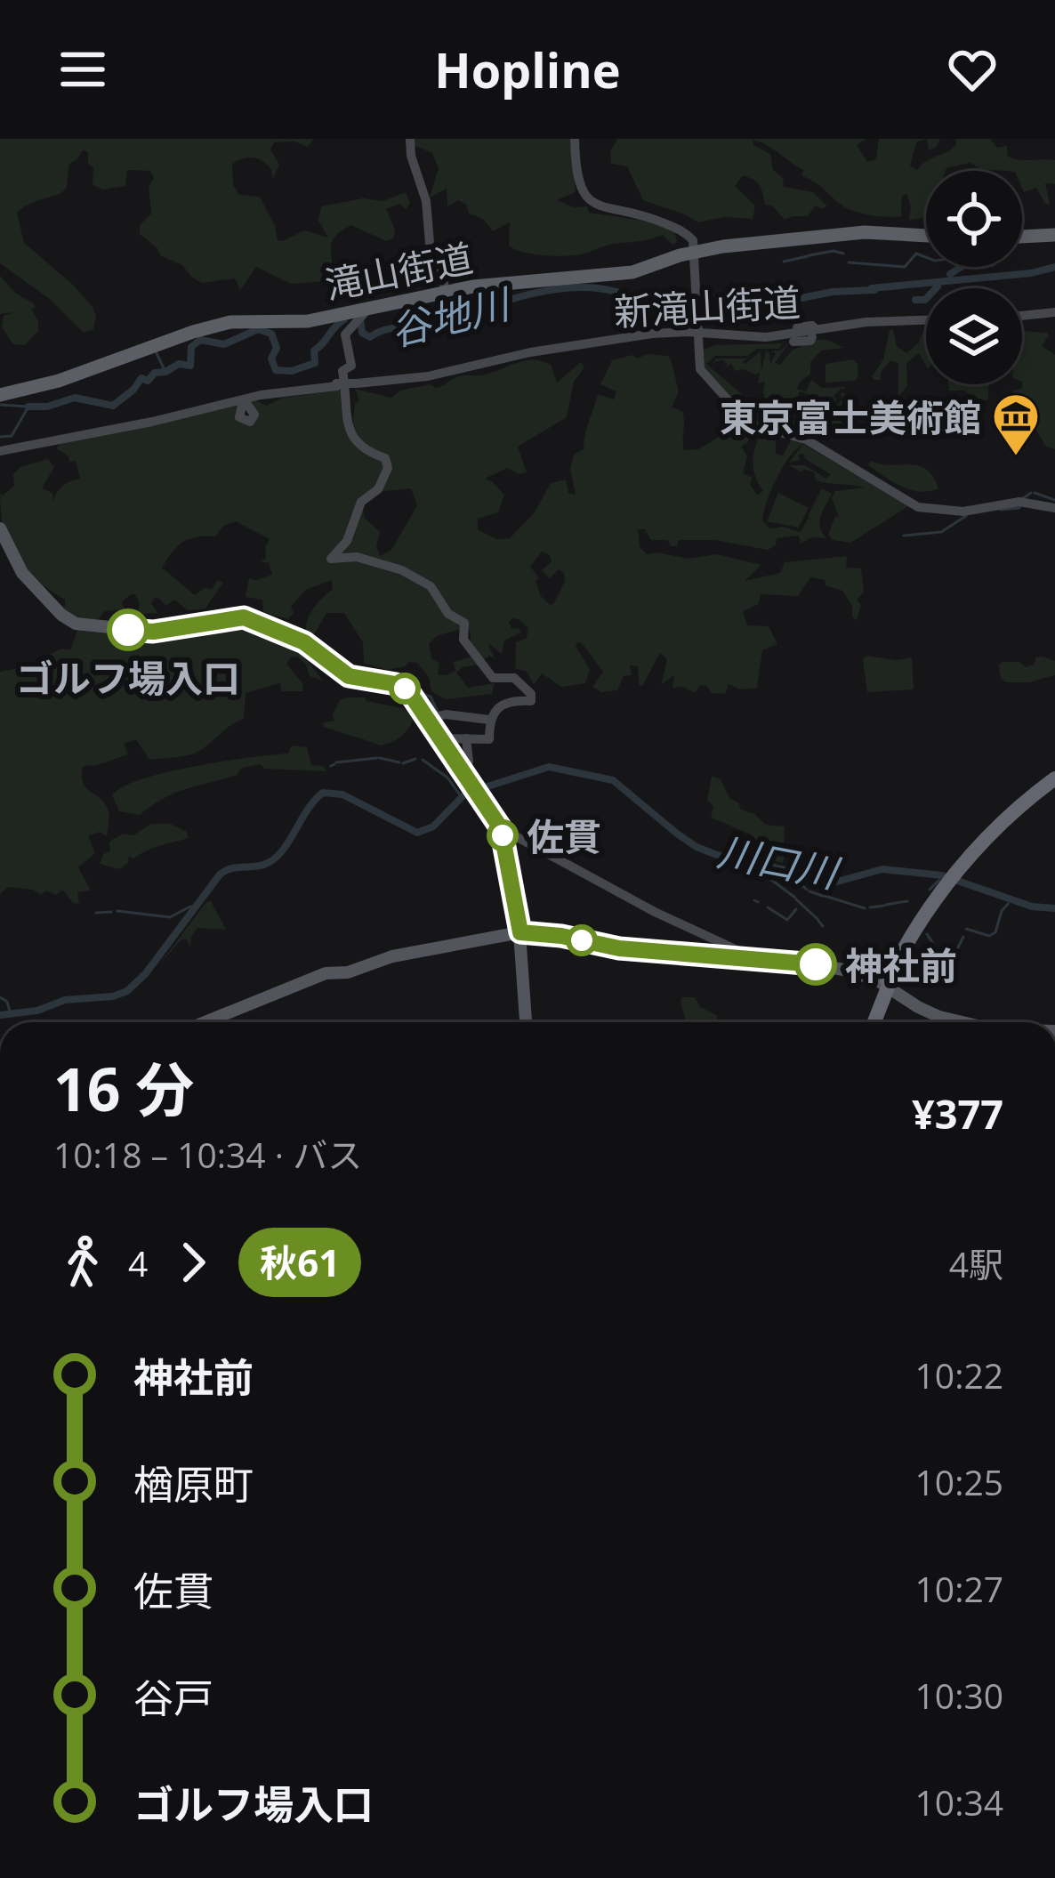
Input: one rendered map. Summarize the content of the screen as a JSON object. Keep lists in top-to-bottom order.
{
  "streets": {
    "highway": ["滝山街道"],
    "main road": ["新滝山街道"]
  },
  "water": ["谷地川", "川口川"],
  "places": {
    "museum": ["東京富士美術館"],
    "other": ["ゴルフ場入口", "佐貫", "神社前"]
  },
  "lines": ["bus line 秋61"],
  "page": {
    "header": "Hopline",
    "heading": ["16 分", "10:18 – 10:34 · バス", "¥377"],
    "legs": ["4", "秋61", "4駅"],
    "list": [
      {
        "name": "神社前",
        "value": "10:22"
      },
      {
        "name": "楢原町",
        "value": "10:25"
      },
      {
        "name": "佐貫",
        "value": "10:27"
      },
      {
        "name": "谷戸",
        "value": "10:30"
      },
      {
        "name": "ゴルフ場入口",
        "value": "10:34"
      }
    ]
  }
}
